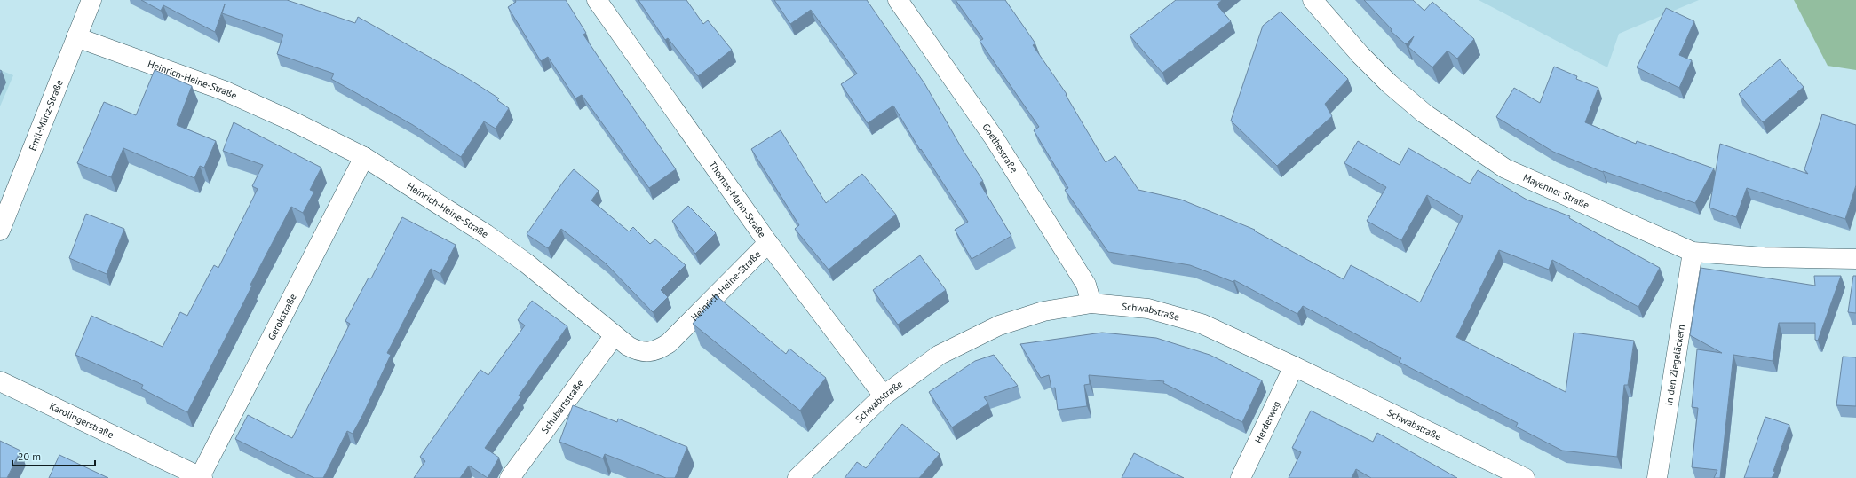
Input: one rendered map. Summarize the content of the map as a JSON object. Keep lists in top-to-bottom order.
{
  "streets": {
    "street": [
      "Heinrich-Heine-Straße",
      "Emil-Münz-Straße",
      "Goethestraße",
      "Mayenner Straße",
      "Thomas-Mann-Straße",
      "Schwabstraße",
      "Gerokstraße",
      "In den Ziegeläckern",
      "Schubartstraße",
      "Karolingerstraße",
      "Herderweg"
    ]
  },
  "crossings": [
    ["Heinrich-Heine-Straße", "Emil-Münz-Straße"],
    ["Heinrich-Heine-Straße", "Thomas-Mann-Straße"],
    ["Heinrich-Heine-Straße", "Gerokstraße"],
    ["Heinrich-Heine-Straße", "Schubartstraße"],
    ["Goethestraße", "Schwabstraße"],
    ["Mayenner Straße", "In den Ziegeläckern"],
    ["Thomas-Mann-Straße", "Schwabstraße"],
    ["Schwabstraße", "Herderweg"],
    ["Gerokstraße", "Karolingerstraße"]
  ],
  "scale_bar": "20 m"
}
